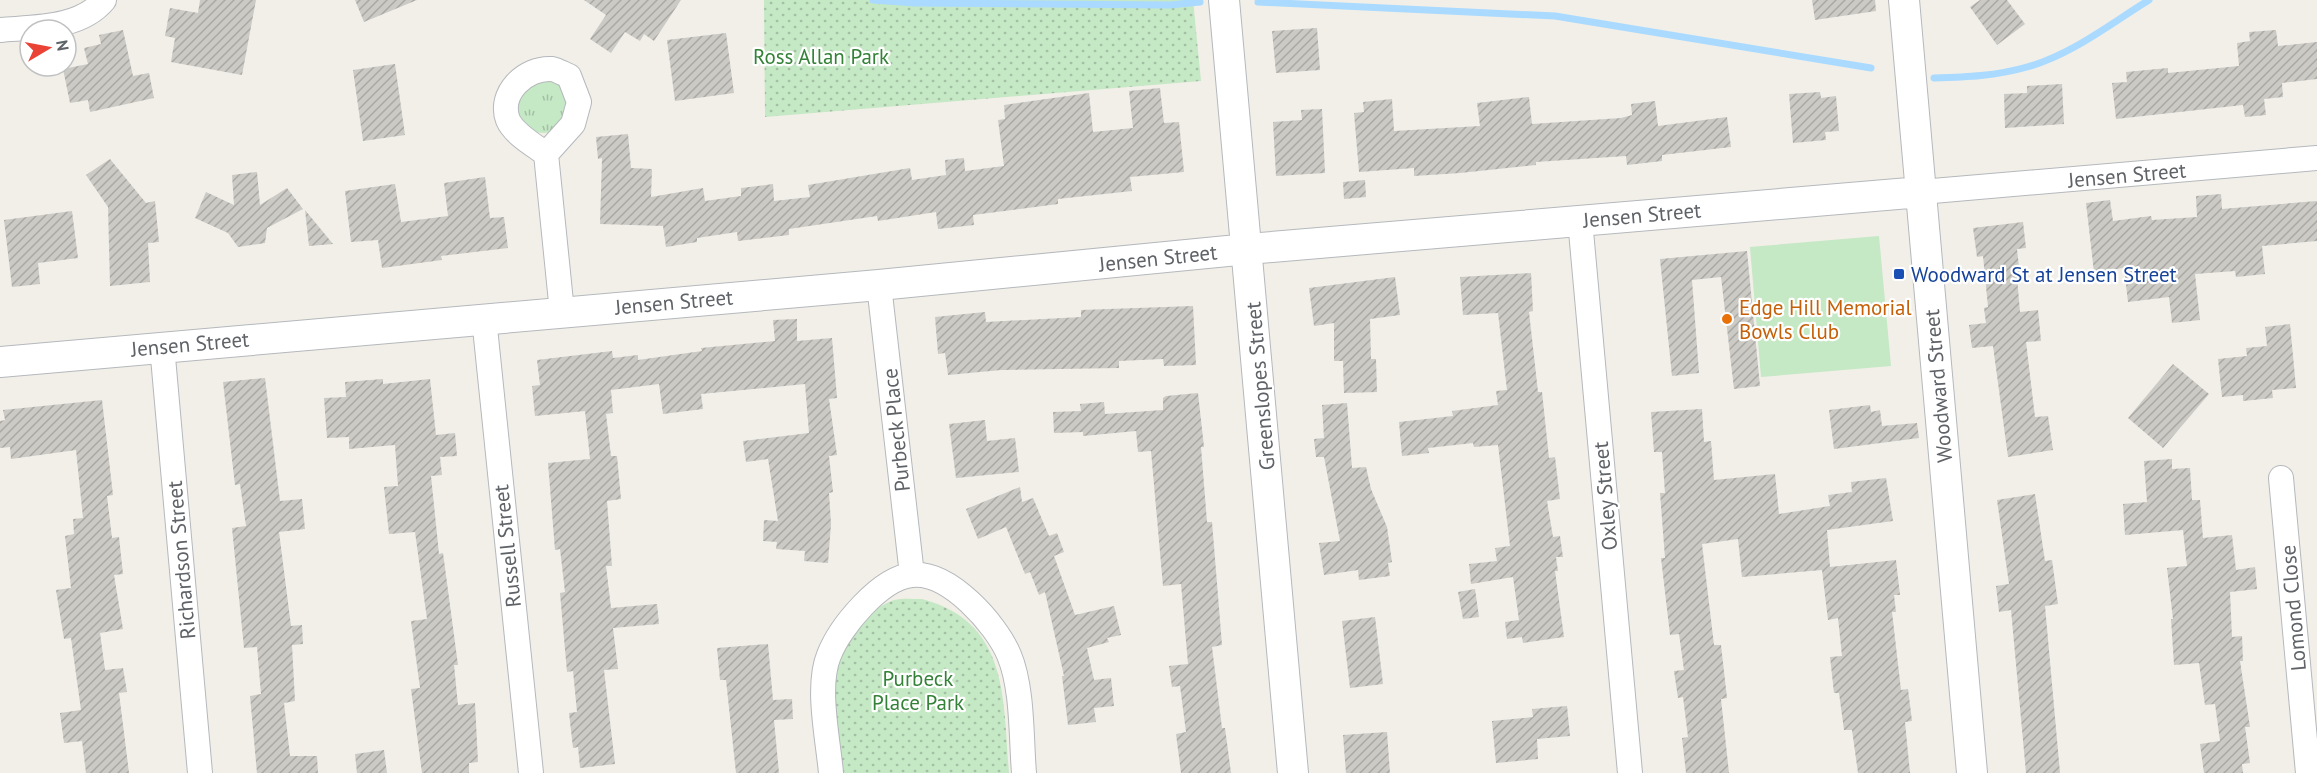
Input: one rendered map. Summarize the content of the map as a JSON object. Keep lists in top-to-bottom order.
{
  "streets": {
    "street": [
      "Jensen Street",
      "Greenslopes Street",
      "Woodward Street",
      "Purbeck Place",
      "Oxley Street",
      "Russell Street",
      "Richardson Street",
      "Lomond Close"
    ]
  },
  "crossings": [
    ["Jensen Street", "Greenslopes Street"],
    ["Jensen Street", "Woodward Street"],
    ["Jensen Street", "Purbeck Place"],
    ["Jensen Street", "Oxley Street"],
    ["Jensen Street", "Russell Street"],
    ["Jensen Street", "Richardson Street"]
  ],
  "parks": ["Ross Allan Park", "Purbeck Place Park"],
  "places": {
    "transit": ["Woodward St at Jensen Street"],
    "other": ["Edge Hill Memorial Bowls Club"]
  },
  "north": "right"
}
